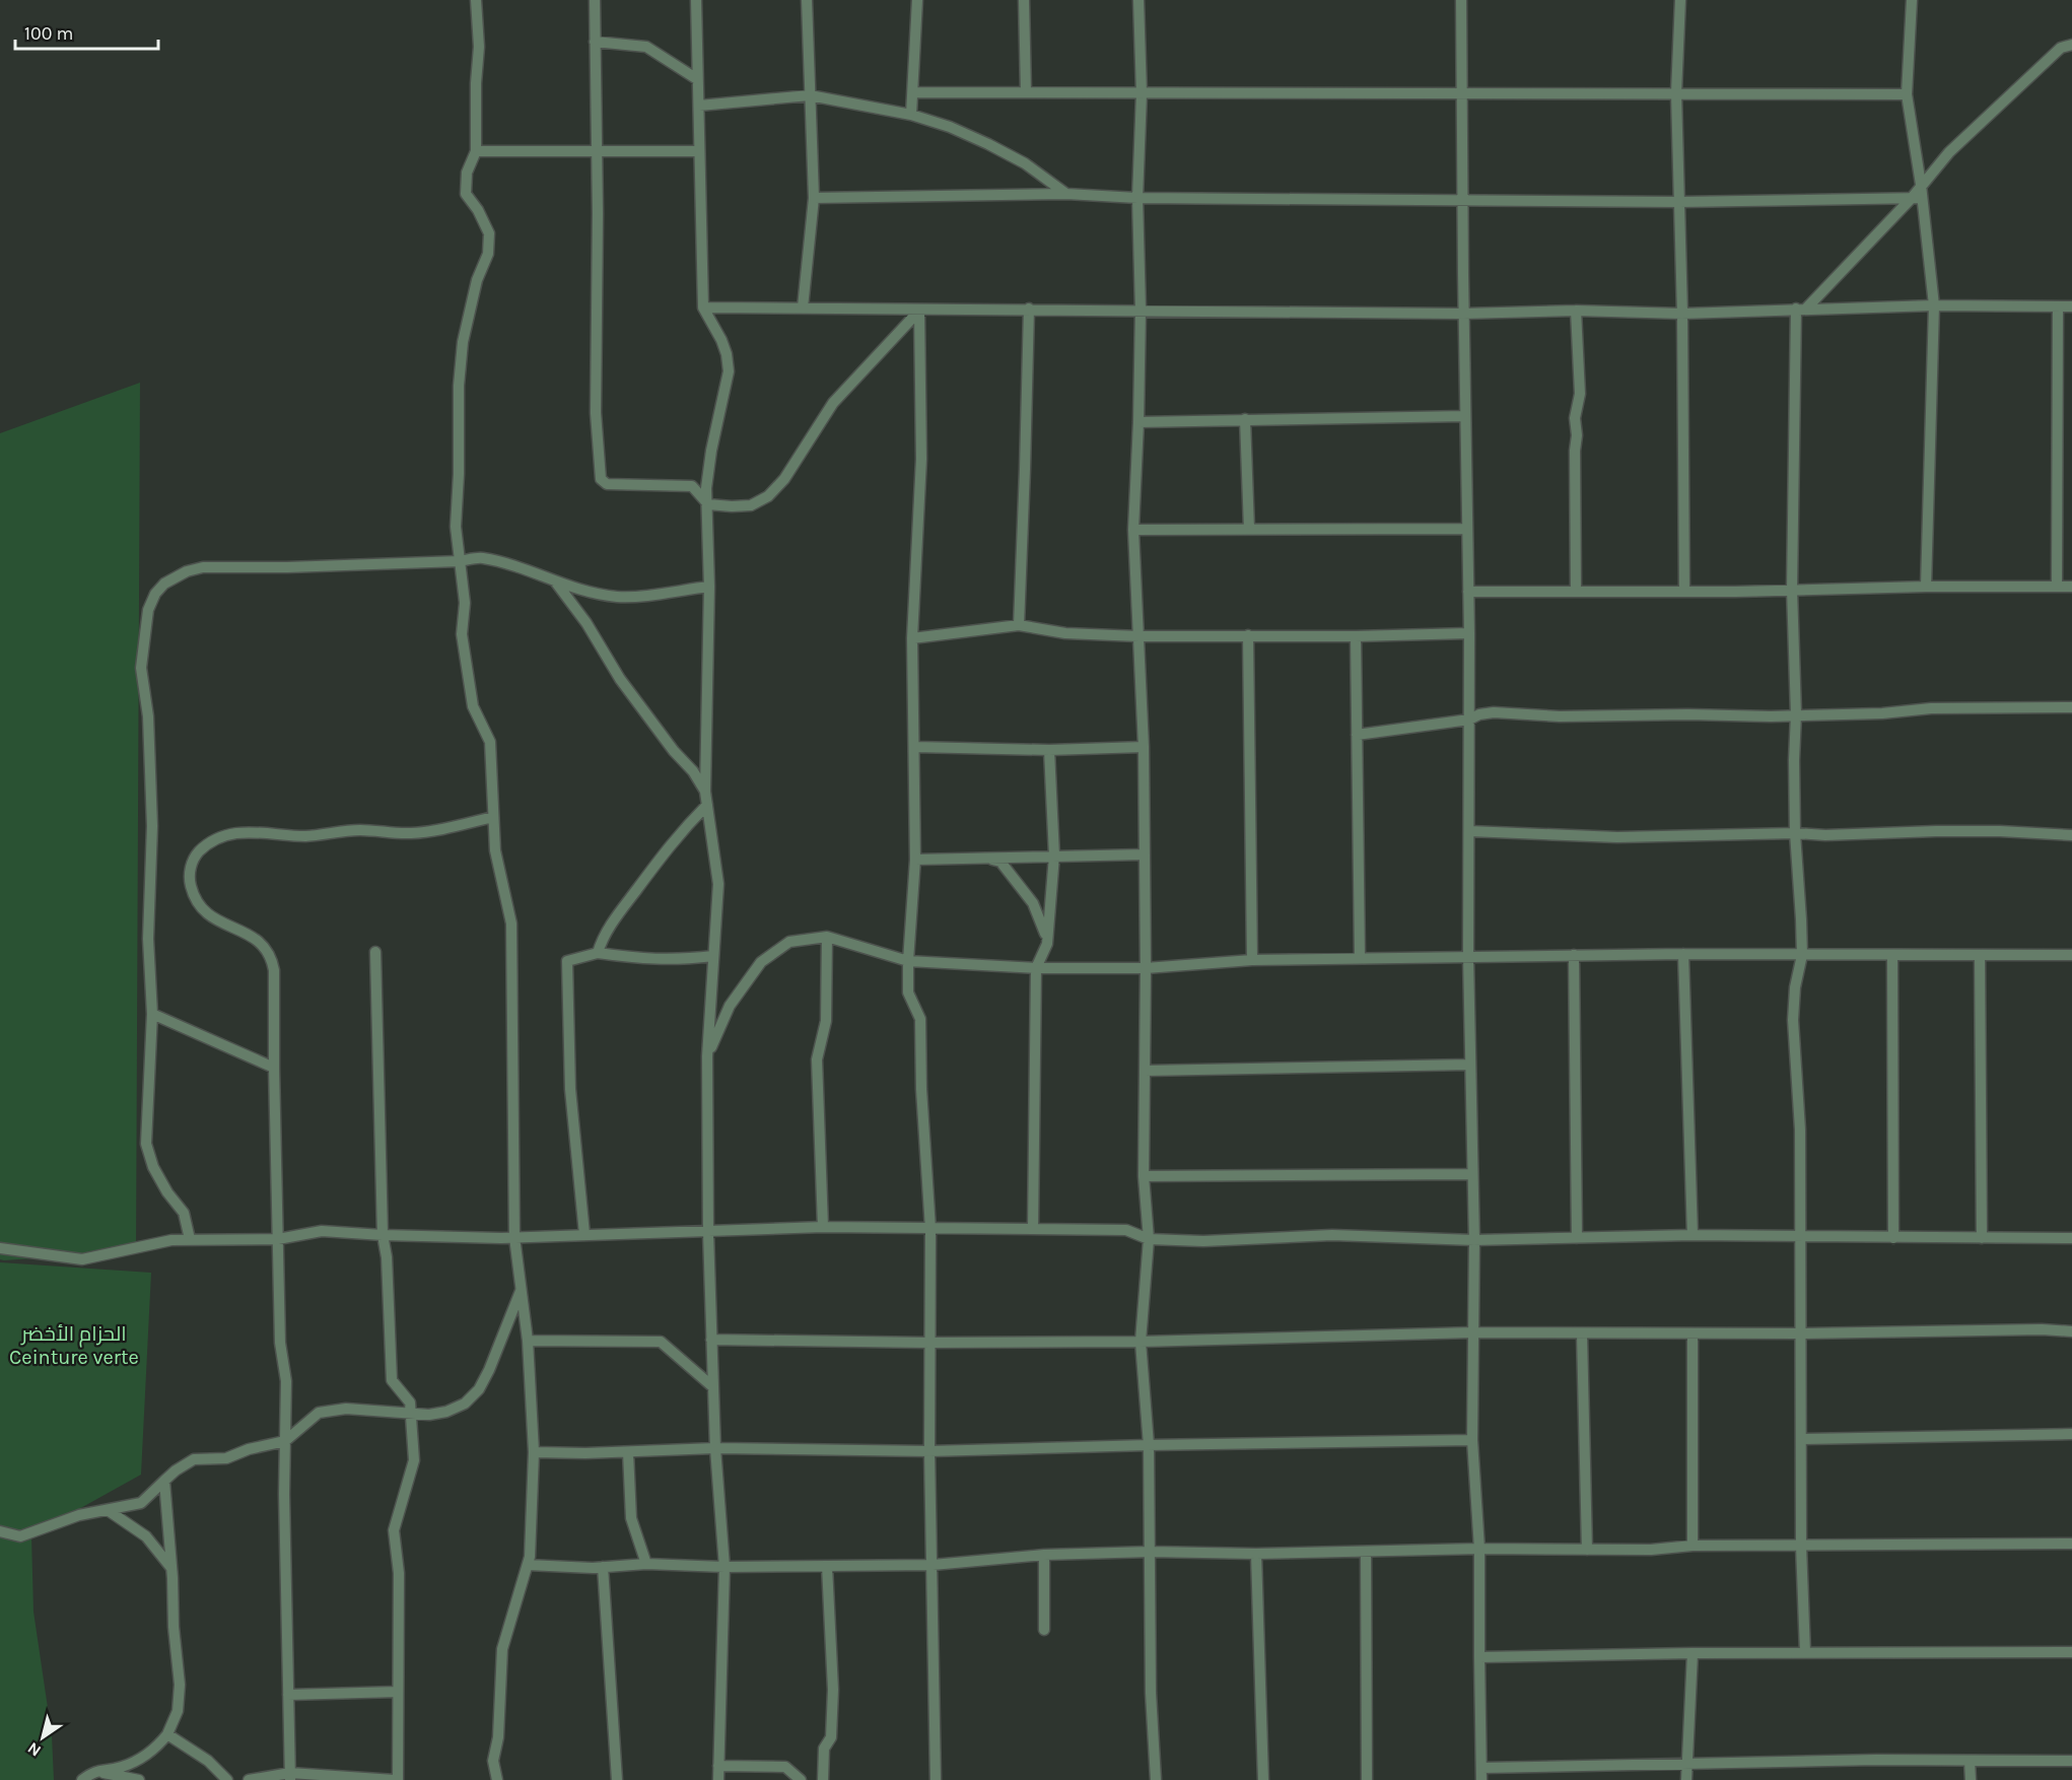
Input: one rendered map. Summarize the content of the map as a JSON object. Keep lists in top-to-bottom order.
{
  "parks": ["الحزام الأخضر Ceinture verte"],
  "scale_bar": "100 m",
  "north": "bottom left"
}
